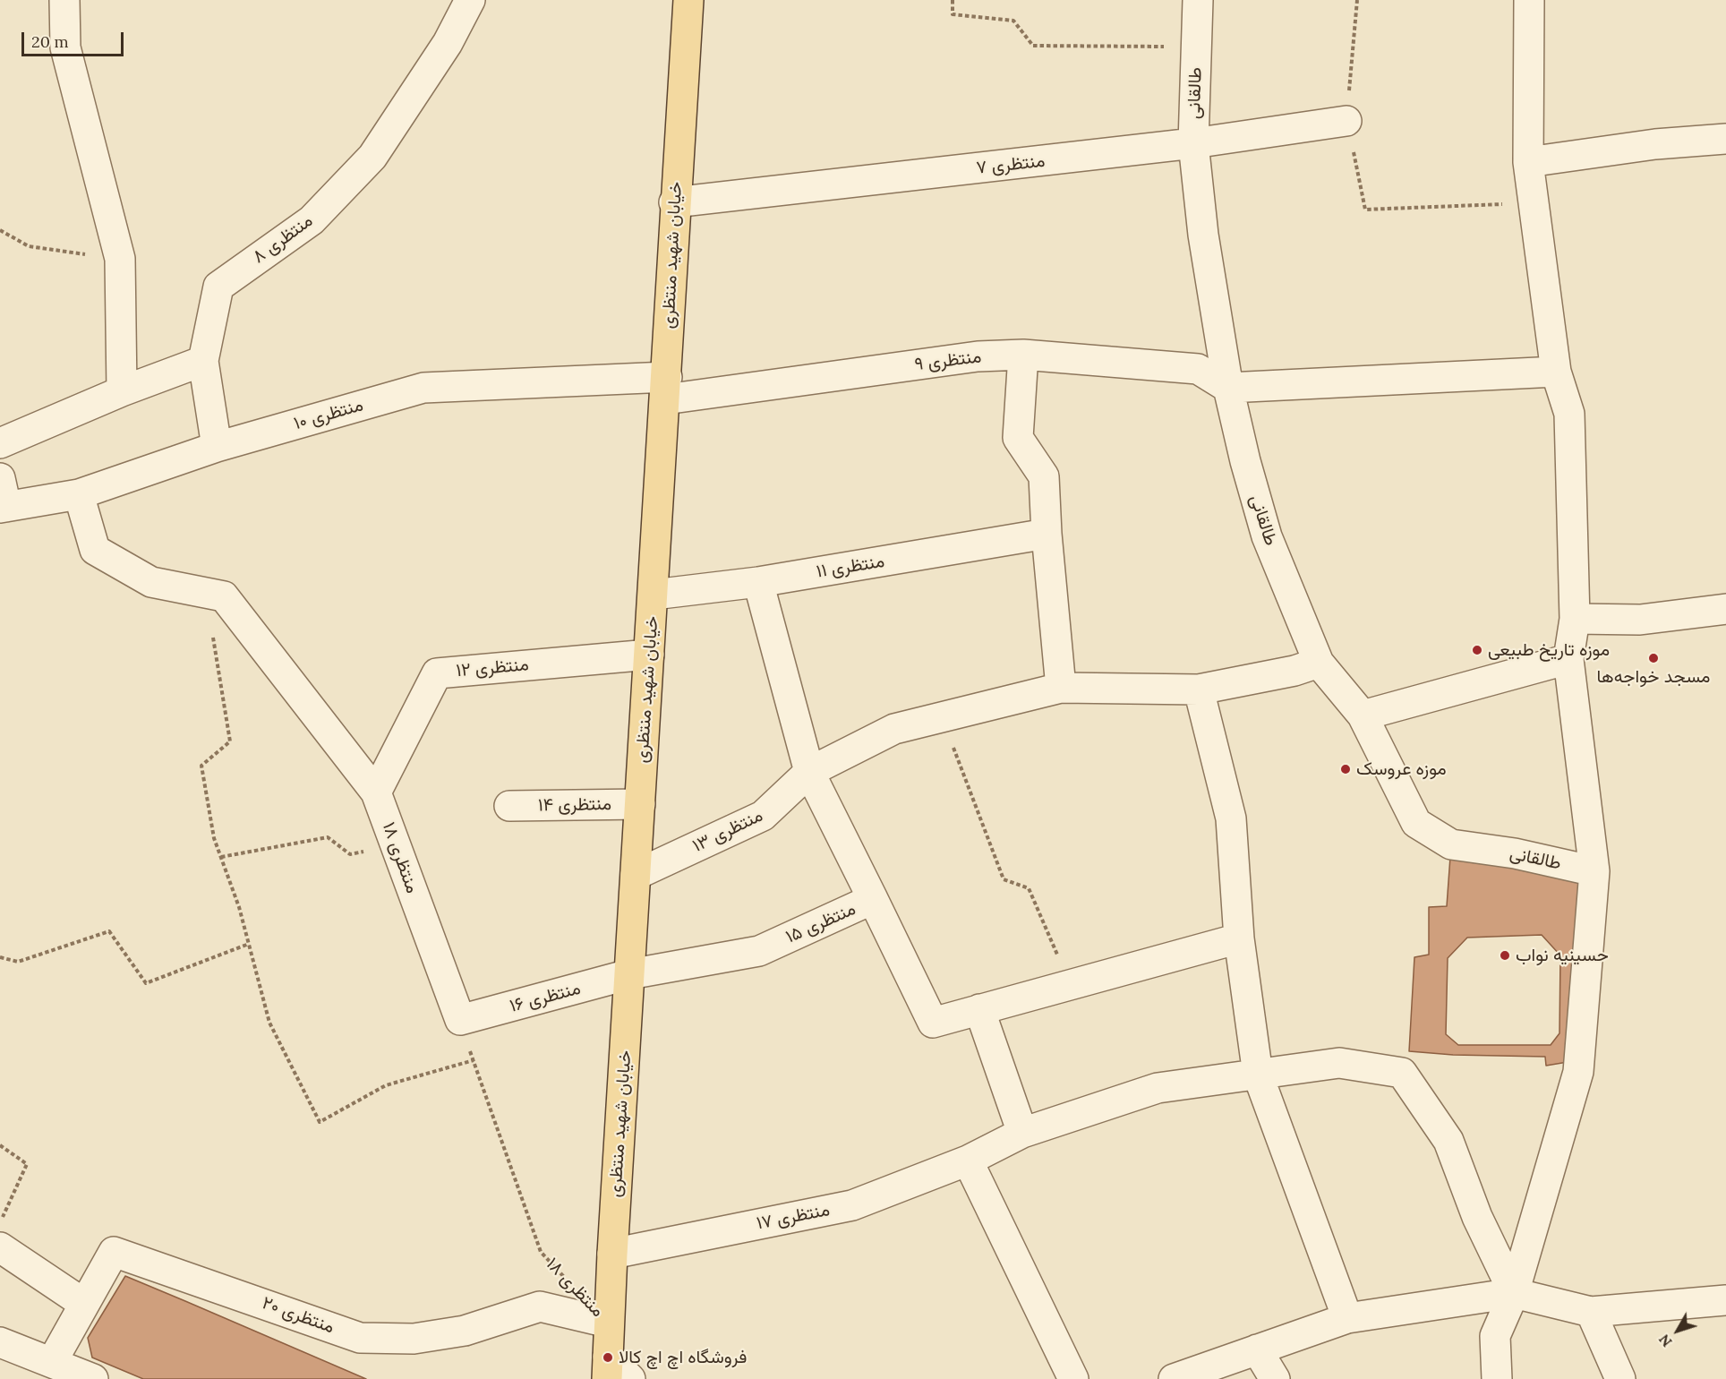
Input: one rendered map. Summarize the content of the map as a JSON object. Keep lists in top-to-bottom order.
{
  "streets": {
    "main road": ["خیابان شهید منتظری"],
    "street": [
      "طالقانی",
      "منتظری ۷",
      "منتظری ۸",
      "منتظری ۹",
      "منتظری ۱۰",
      "منتظری ۱۱",
      "منتظری ۱۲",
      "منتظری ۱۴",
      "منتظری ۱۳",
      "منتظری ۱۸",
      "منتظری ۱۵",
      "منتظری ۱۶",
      "منتظری ۱۷",
      "منتظری ۲۰"
    ]
  },
  "crossings": [
    ["طالقانی", "منتظری ۷"],
    ["طالقانی", "منتظری ۹"],
    ["طالقانی", "منتظری ۱۳"],
    ["منتظری ۷", "خیابان شهید منتظری"],
    ["منتظری ۸", "منتظری ۱۰"],
    ["خیابان شهید منتظری", "منتظری ۹"],
    ["خیابان شهید منتظری", "منتظری ۱۰"],
    ["خیابان شهید منتظری", "منتظری ۱۱"],
    ["خیابان شهید منتظری", "منتظری ۱۲"],
    ["خیابان شهید منتظری", "منتظری ۱۴"],
    ["خیابان شهید منتظری", "منتظری ۱۳"],
    ["خیابان شهید منتظری", "منتظری ۱۵"],
    ["خیابان شهید منتظری", "منتظری ۱۶"],
    ["خیابان شهید منتظری", "منتظری ۱۷"],
    ["خیابان شهید منتظری", "منتظری ۲۰"],
    ["منتظری ۹", "منتظری ۱۰"],
    ["منتظری ۱۰", "منتظری ۱۸"],
    ["منتظری ۱۱", "منتظری ۱۵"],
    ["منتظری ۱۲", "منتظری ۱۸"],
    ["منتظری ۱۳", "منتظری ۱۵"],
    ["منتظری ۱۸", "منتظری ۱۶"],
    ["منتظری ۱۵", "منتظری ۱۶"]
  ],
  "places": [
    "موزه تاریخ طبیعی",
    "مسجد خواجه‌ها",
    "موزه عروسک",
    "حسینیه نواب",
    "فروشگاه اچ اچ کالا"
  ],
  "scale_bar": "20 m",
  "north": "bottom left"
}
